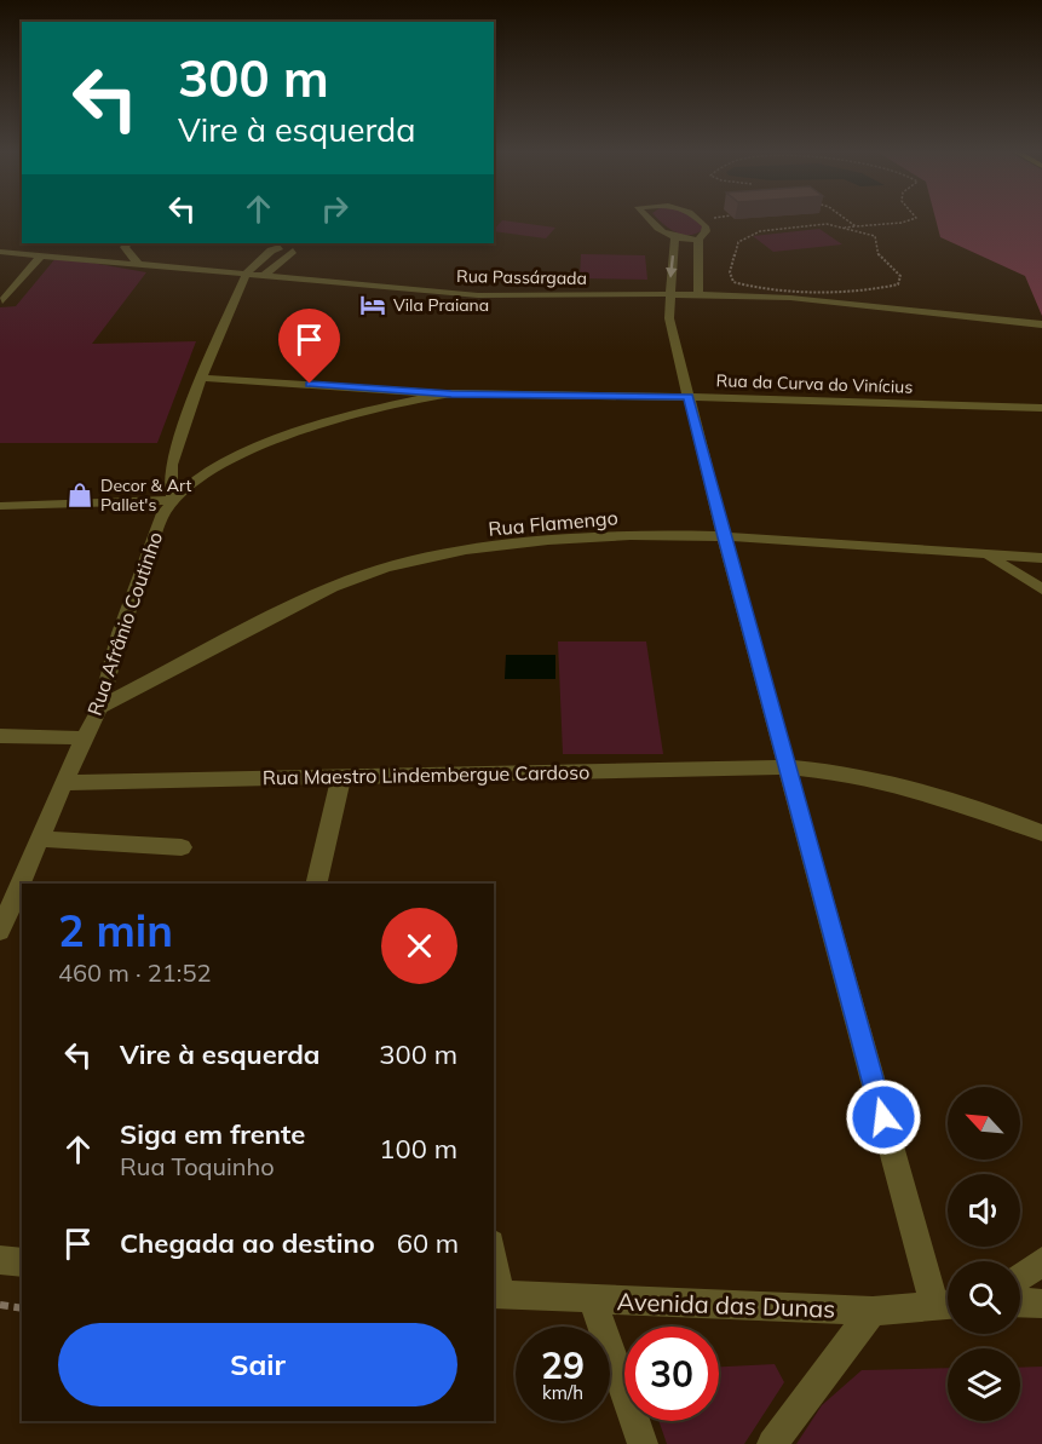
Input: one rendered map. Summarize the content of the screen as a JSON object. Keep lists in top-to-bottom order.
{
  "streets": {
    "street": [
      "Rua Passárgada",
      "Rua da Curva do Vinícius",
      "Rua Flamengo",
      "Rua Afrânio Coutinho",
      "Rua Maestro Lindembergue Cardoso",
      "Avenida das Dunas"
    ]
  },
  "crossings": [
    ["Rua da Curva do Vinícius", "Rua Afrânio Coutinho"],
    ["Rua Flamengo", "Rua Afrânio Coutinho"],
    ["Rua Afrânio Coutinho", "Rua Maestro Lindembergue Cardoso"]
  ],
  "places": {
    "hotel": ["Vila Praiana"],
    "shop": ["Decor & Art Pallet's"]
  },
  "north": "top left",
  "page": {
    "turn": ["300 m", "Vire à esquerda"],
    "heading": ["2 min", "460 m · 21:52"],
    "list": [
      {
        "name": "Vire à esquerda",
        "value": "300 m"
      },
      {
        "name": "Siga em frente",
        "note": "Rua Toquinho",
        "value": "100 m"
      },
      {
        "name": "Chegada ao destino",
        "value": "60 m"
      }
    ],
    "buttons": "Sair",
    "speed": "29 km/h",
    "limit": "30"
  }
}
